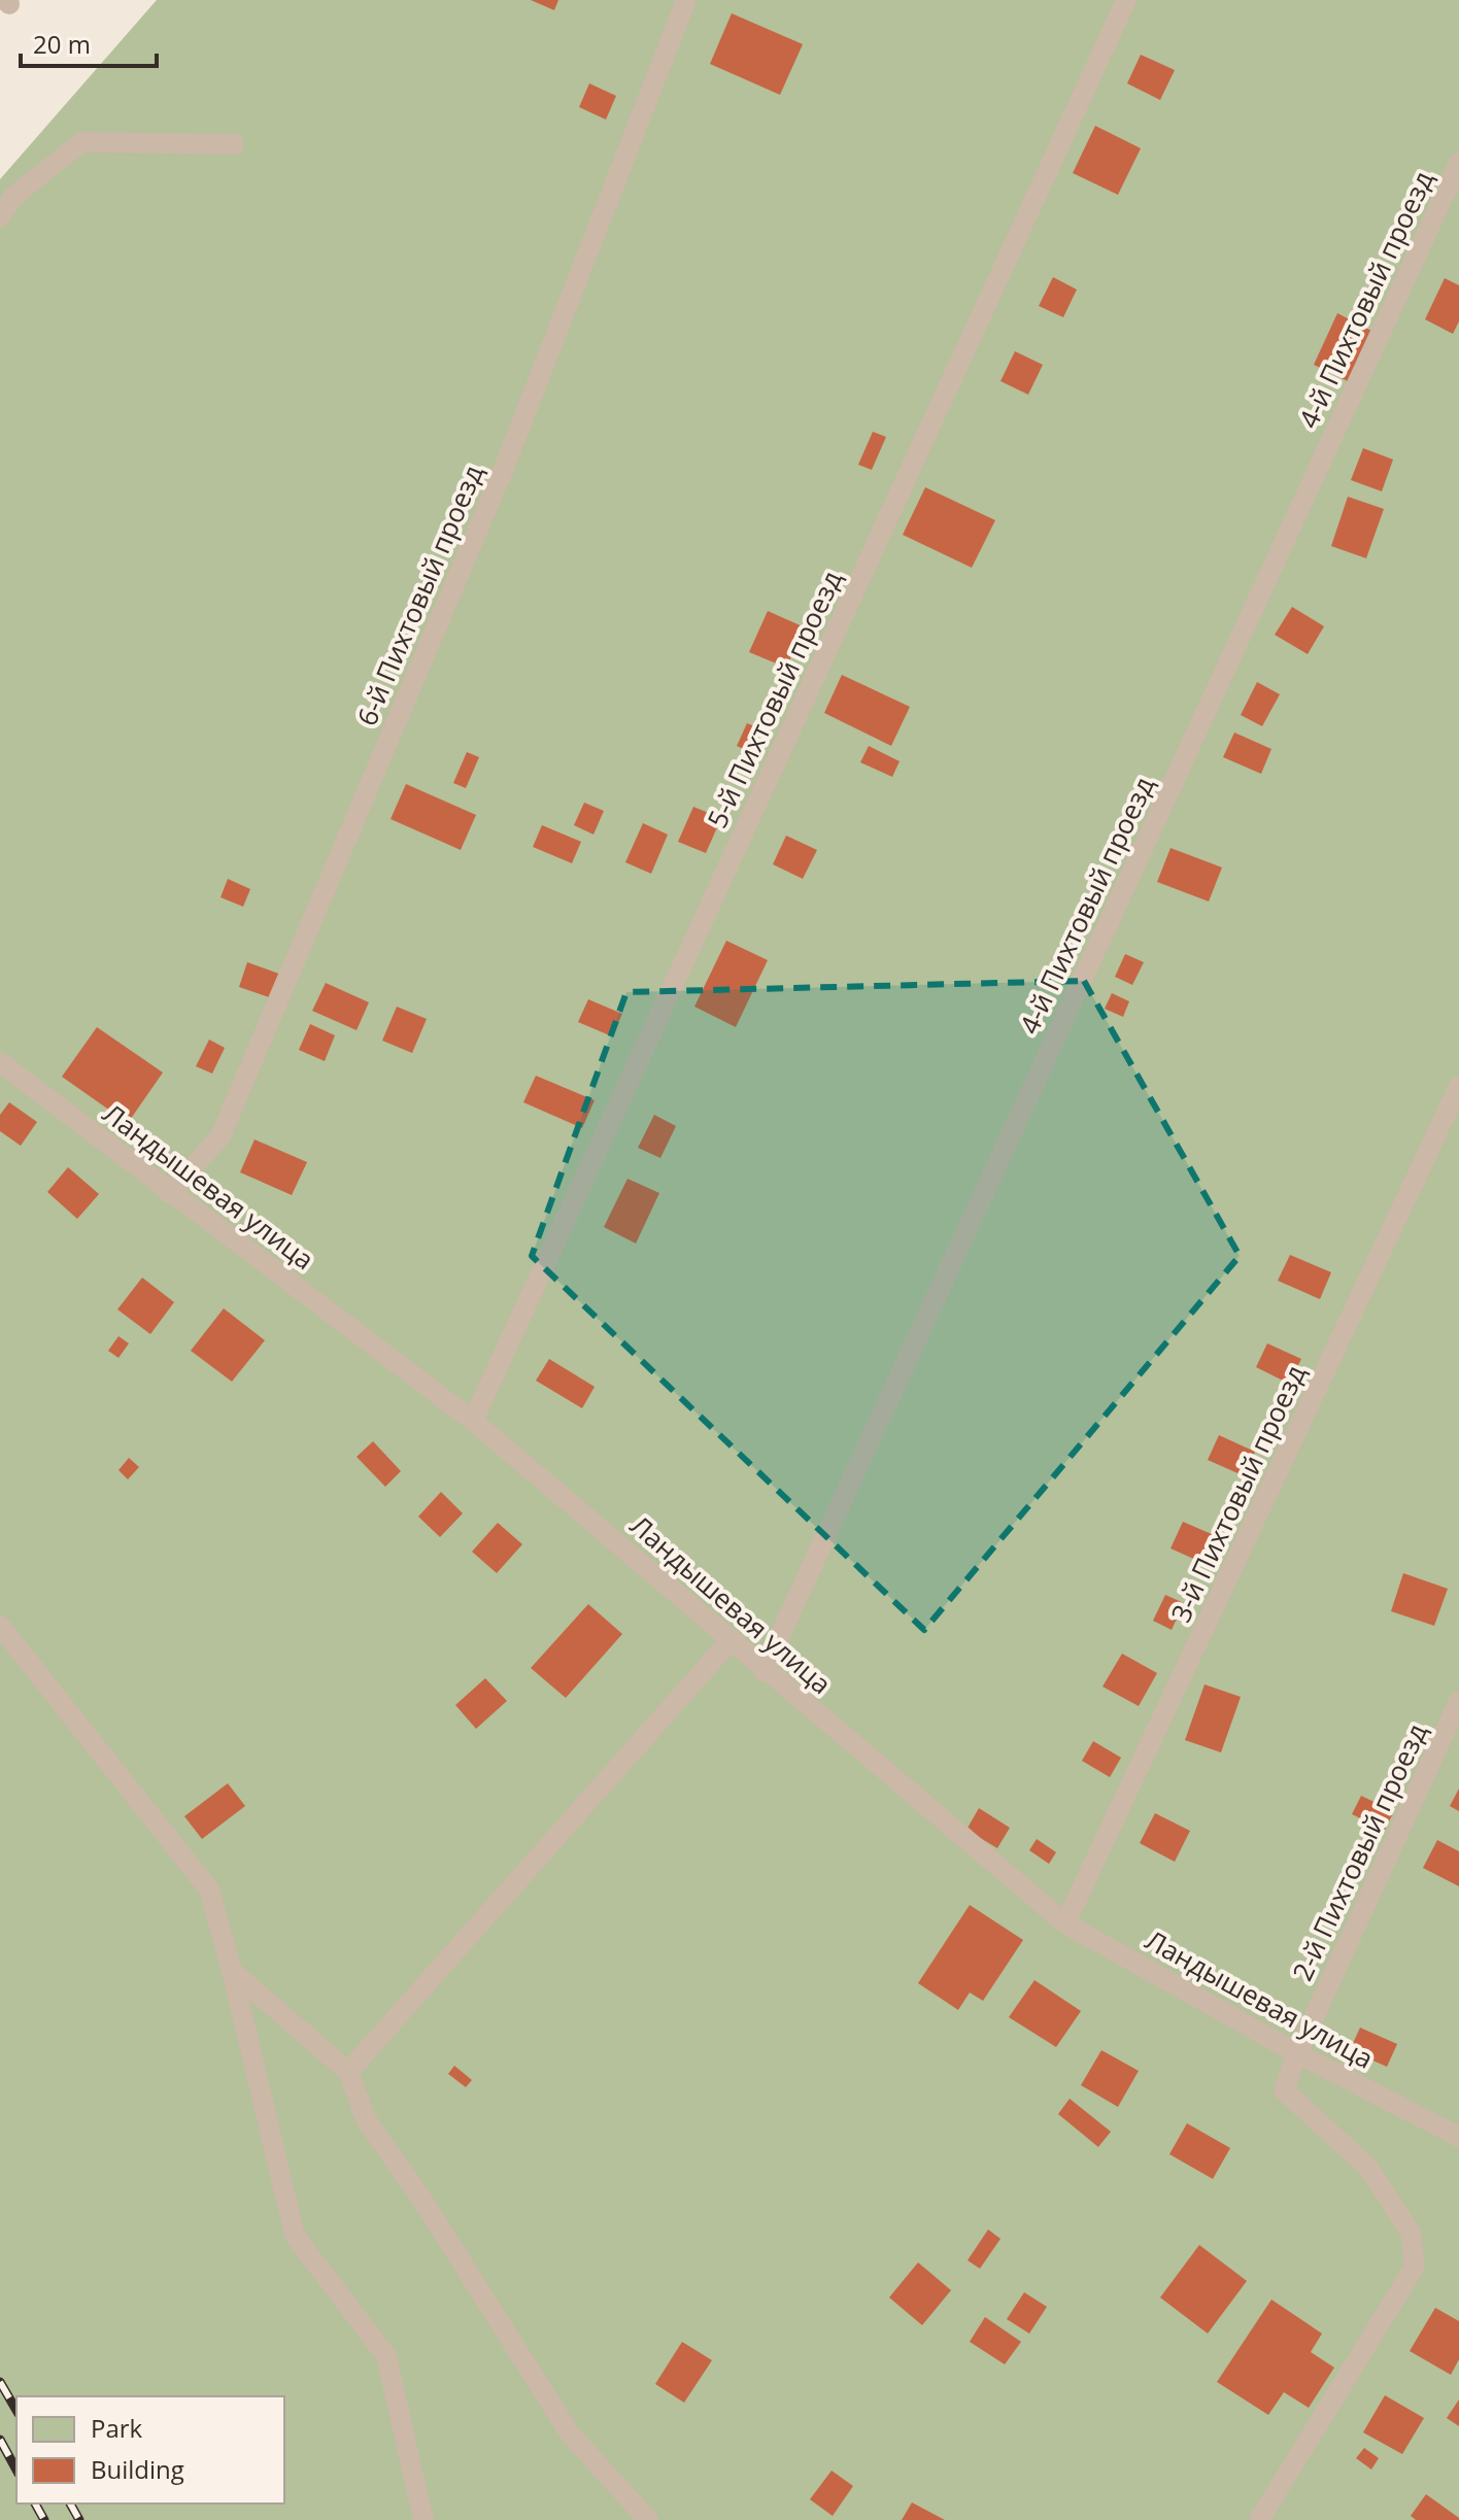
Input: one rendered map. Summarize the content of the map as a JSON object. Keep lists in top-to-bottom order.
{
  "streets": {
    "lane": [
      "4-й Пихтовый проезд",
      "6-й Пихтовый проезд",
      "5-й Пихтовый проезд",
      "Ландышевая улица",
      "3-й Пихтовый проезд",
      "2-й Пихтовый проезд"
    ]
  },
  "crossings": [
    ["4-й Пихтовый проезд", "Ландышевая улица"],
    ["6-й Пихтовый проезд", "Ландышевая улица"],
    ["5-й Пихтовый проезд", "Ландышевая улица"],
    ["Ландышевая улица", "3-й Пихтовый проезд"],
    ["Ландышевая улица", "2-й Пихтовый проезд"]
  ],
  "legend": ["Park", "Building"],
  "scale_bar": "20 m"
}
